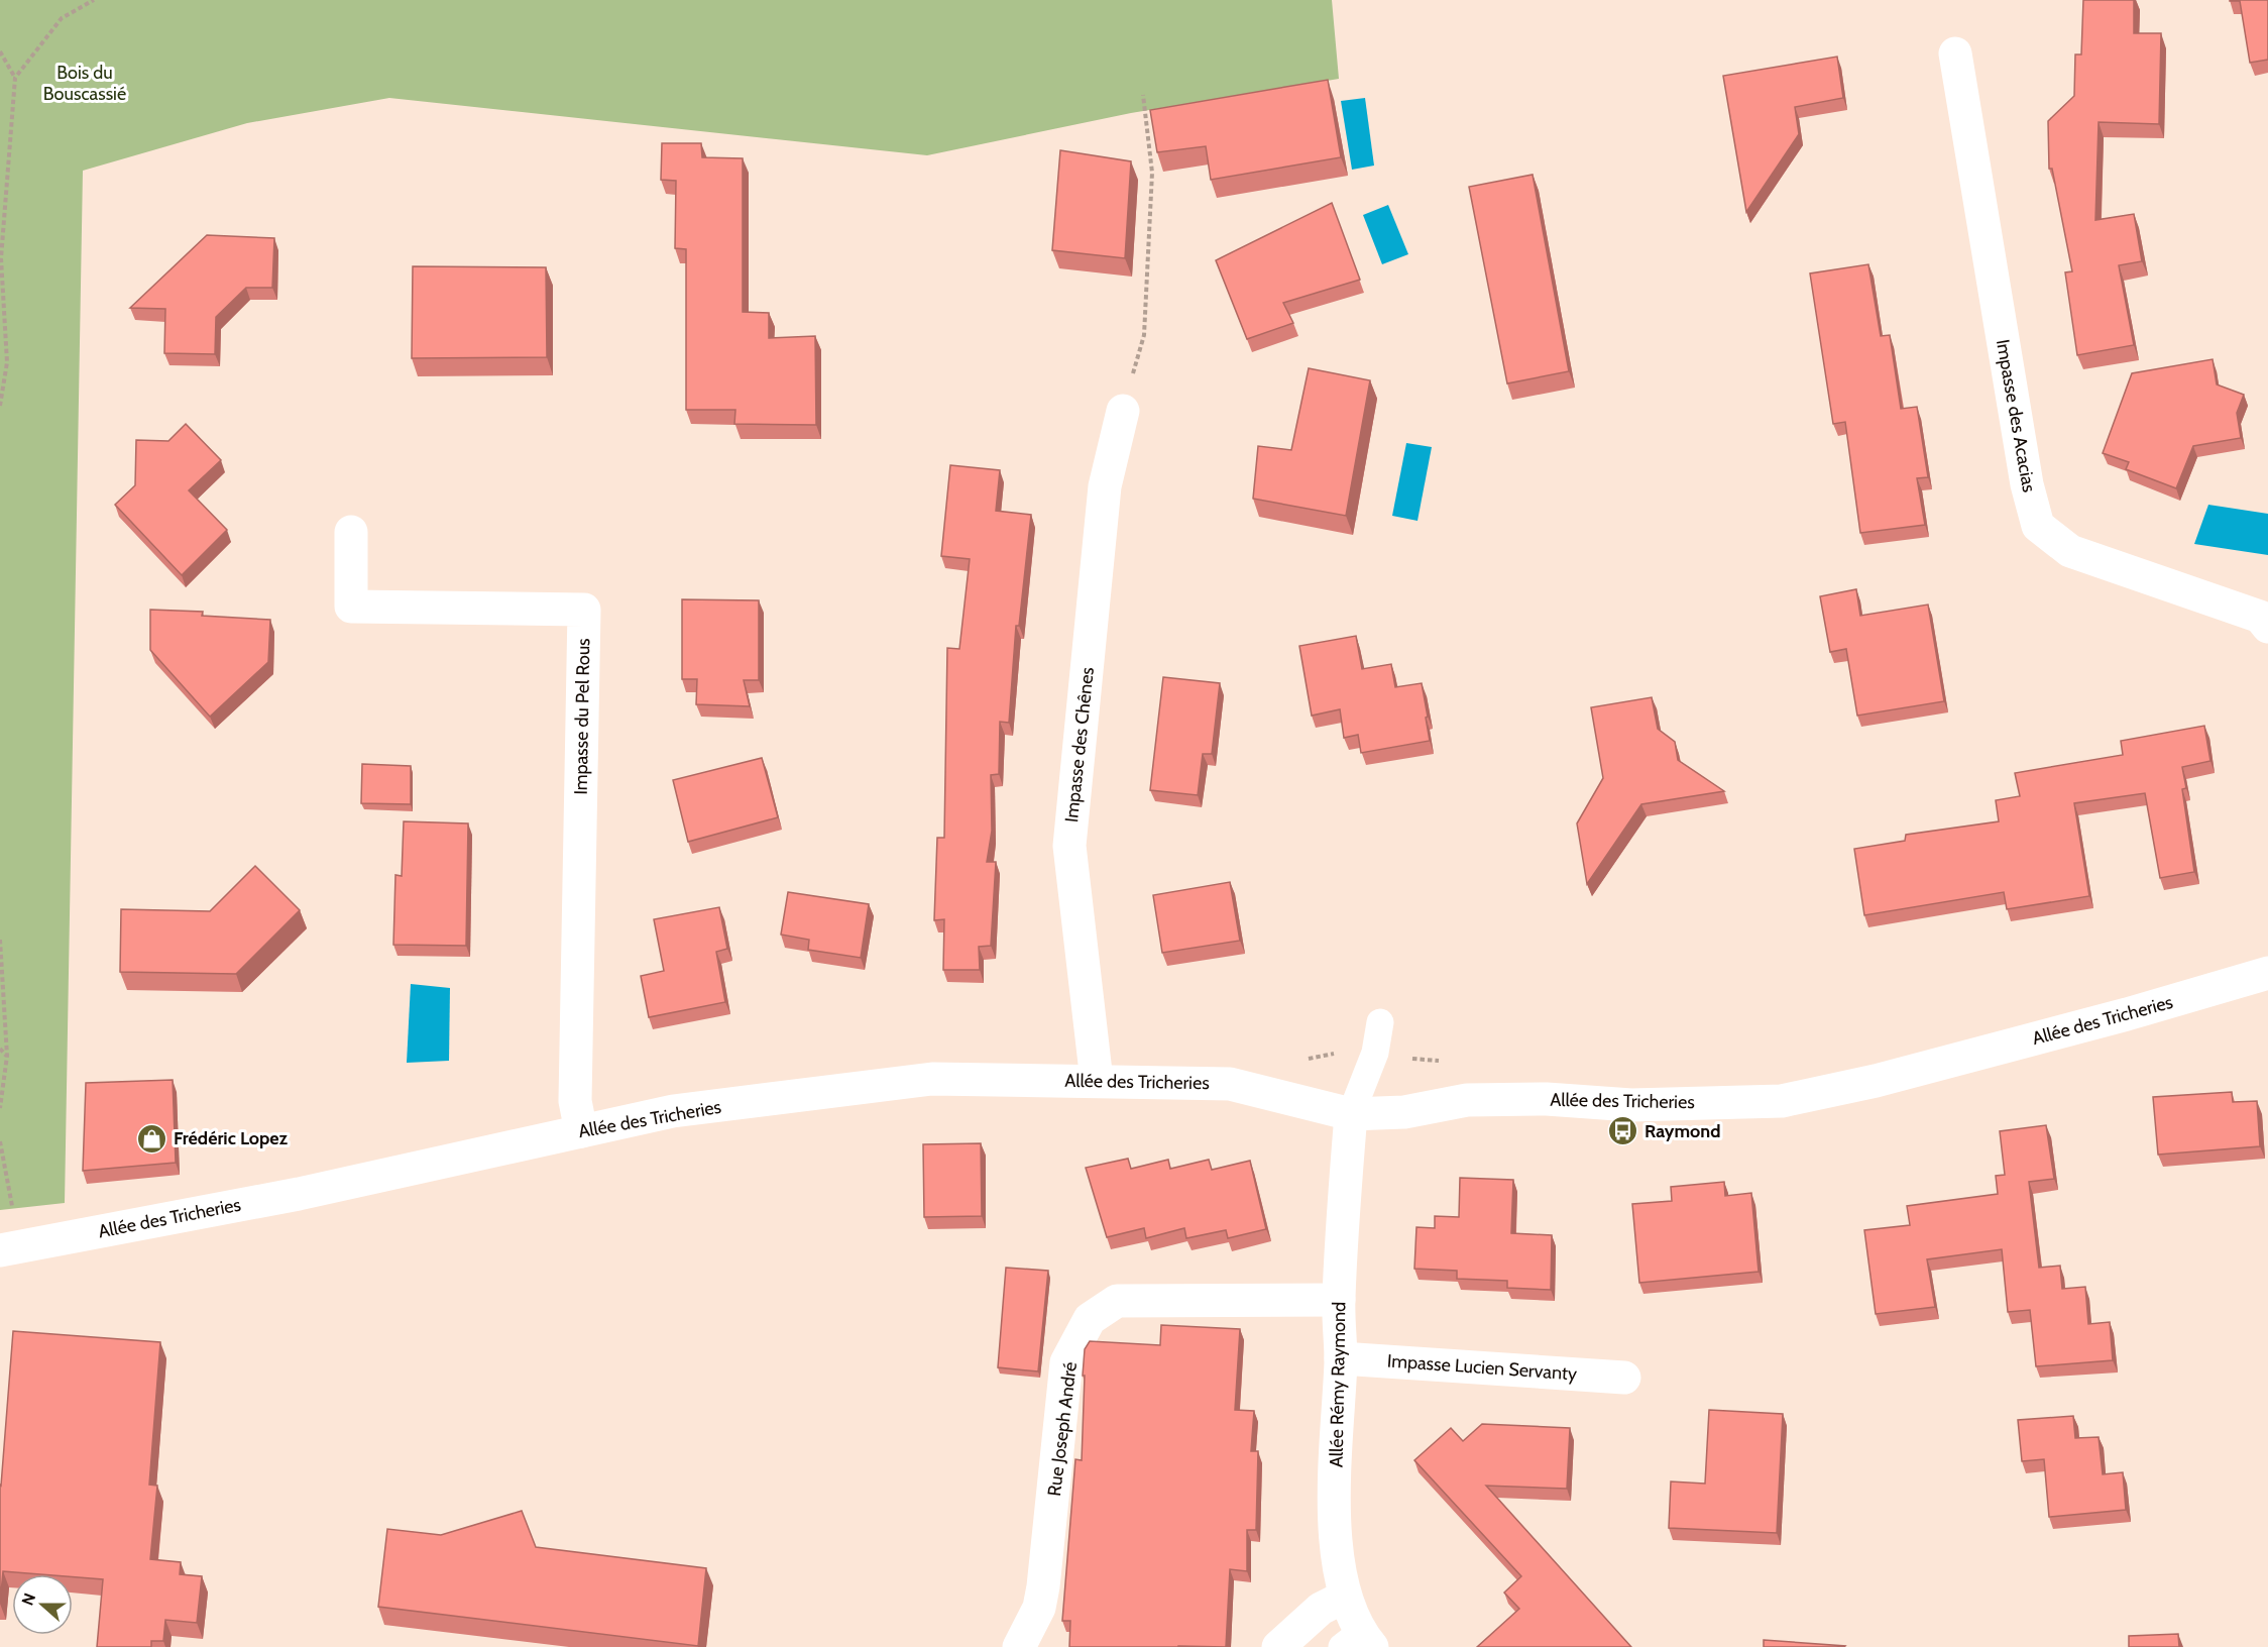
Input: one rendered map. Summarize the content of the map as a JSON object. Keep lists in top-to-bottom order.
{
  "streets": {
    "street": [
      "Impasse des Acacias",
      "Impasse du Pel Rous",
      "Impasse des Chênes",
      "Allée des Tricheries",
      "Impasse Lucien Servanty",
      "Allée Rémy Raymond",
      "Rue Joseph André"
    ]
  },
  "crossings": [
    ["Impasse du Pel Rous", "Allée des Tricheries"],
    ["Impasse des Chênes", "Allée des Tricheries"],
    ["Allée des Tricheries", "Allée Rémy Raymond"],
    ["Impasse Lucien Servanty", "Allée Rémy Raymond"],
    ["Allée Rémy Raymond", "Rue Joseph André"]
  ],
  "parks": ["Bois du Bouscassié"],
  "places": {
    "bus stop": ["Raymond"],
    "shop": ["Frédéric Lopez"]
  },
  "north": "left"
}
